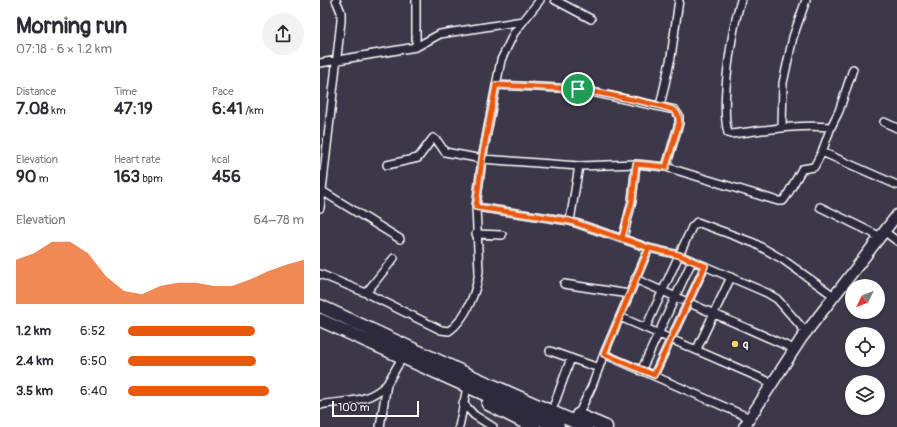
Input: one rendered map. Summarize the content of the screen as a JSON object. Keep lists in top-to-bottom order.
{
  "places": ["q"],
  "scale_bar": "100 m",
  "north": "bottom left",
  "page": {
    "heading": ["Morning run", "07:18 · 6 × 1.2 km"],
    "stats": [
      ["Distance", "7.08 km"],
      ["Time", "47:19"],
      ["Pace", "6:41 /km"],
      ["Elevation", "90 m"],
      ["Heart rate", "163 bpm"],
      ["kcal", "456"]
    ],
    "chart": ["Elevation", "64–78 m"],
    "list": [
      {
        "name": "1.2 km",
        "note": "6:52"
      },
      {
        "name": "2.4 km",
        "note": "6:50"
      },
      {
        "name": "3.5 km",
        "note": "6:40"
      }
    ],
    "scale": "100 m"
  }
}
